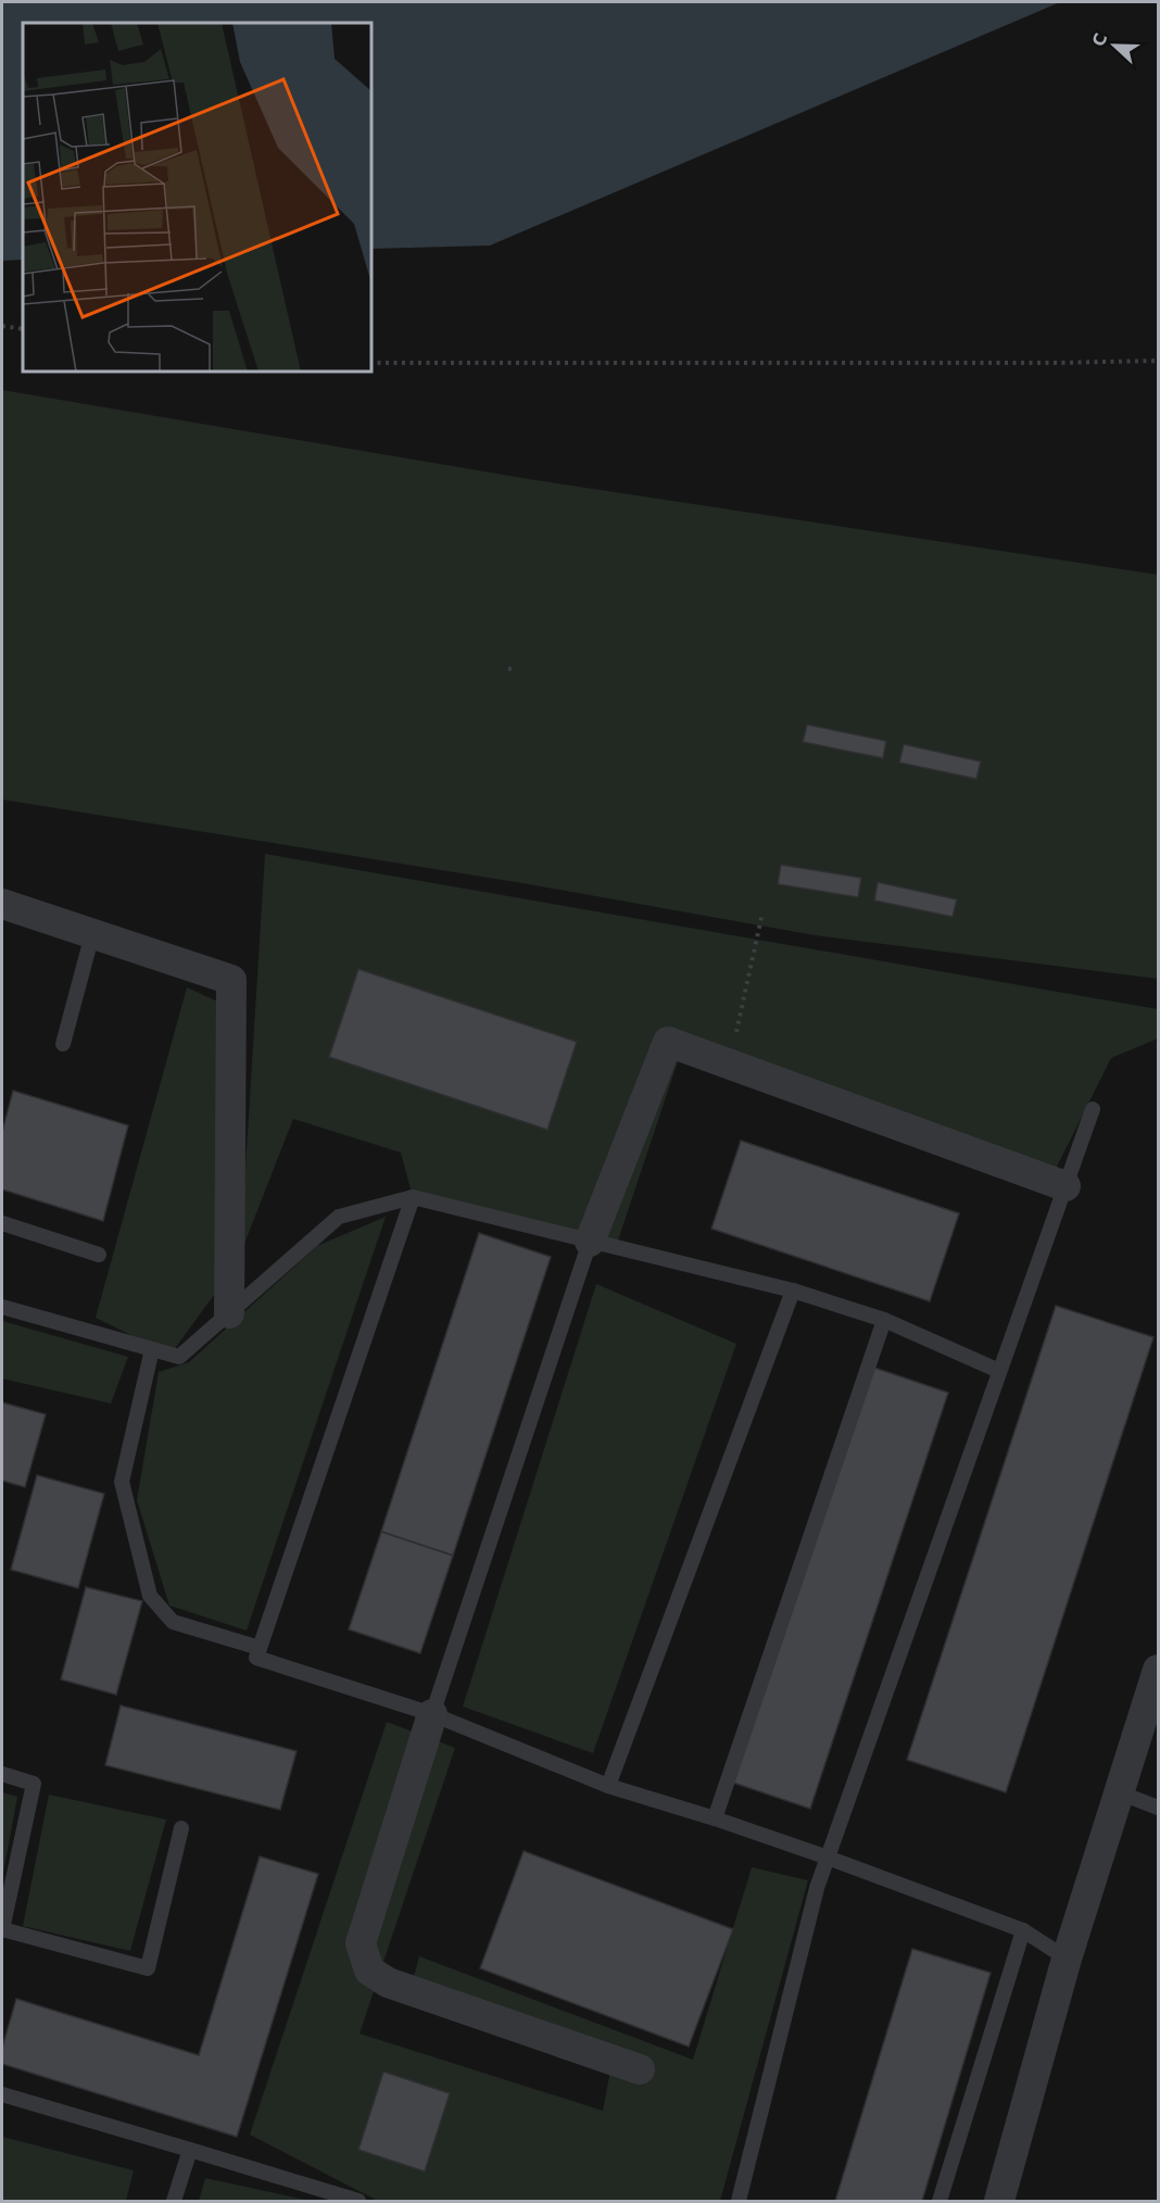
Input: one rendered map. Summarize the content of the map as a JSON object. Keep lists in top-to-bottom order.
{
  "north": "left"
}
